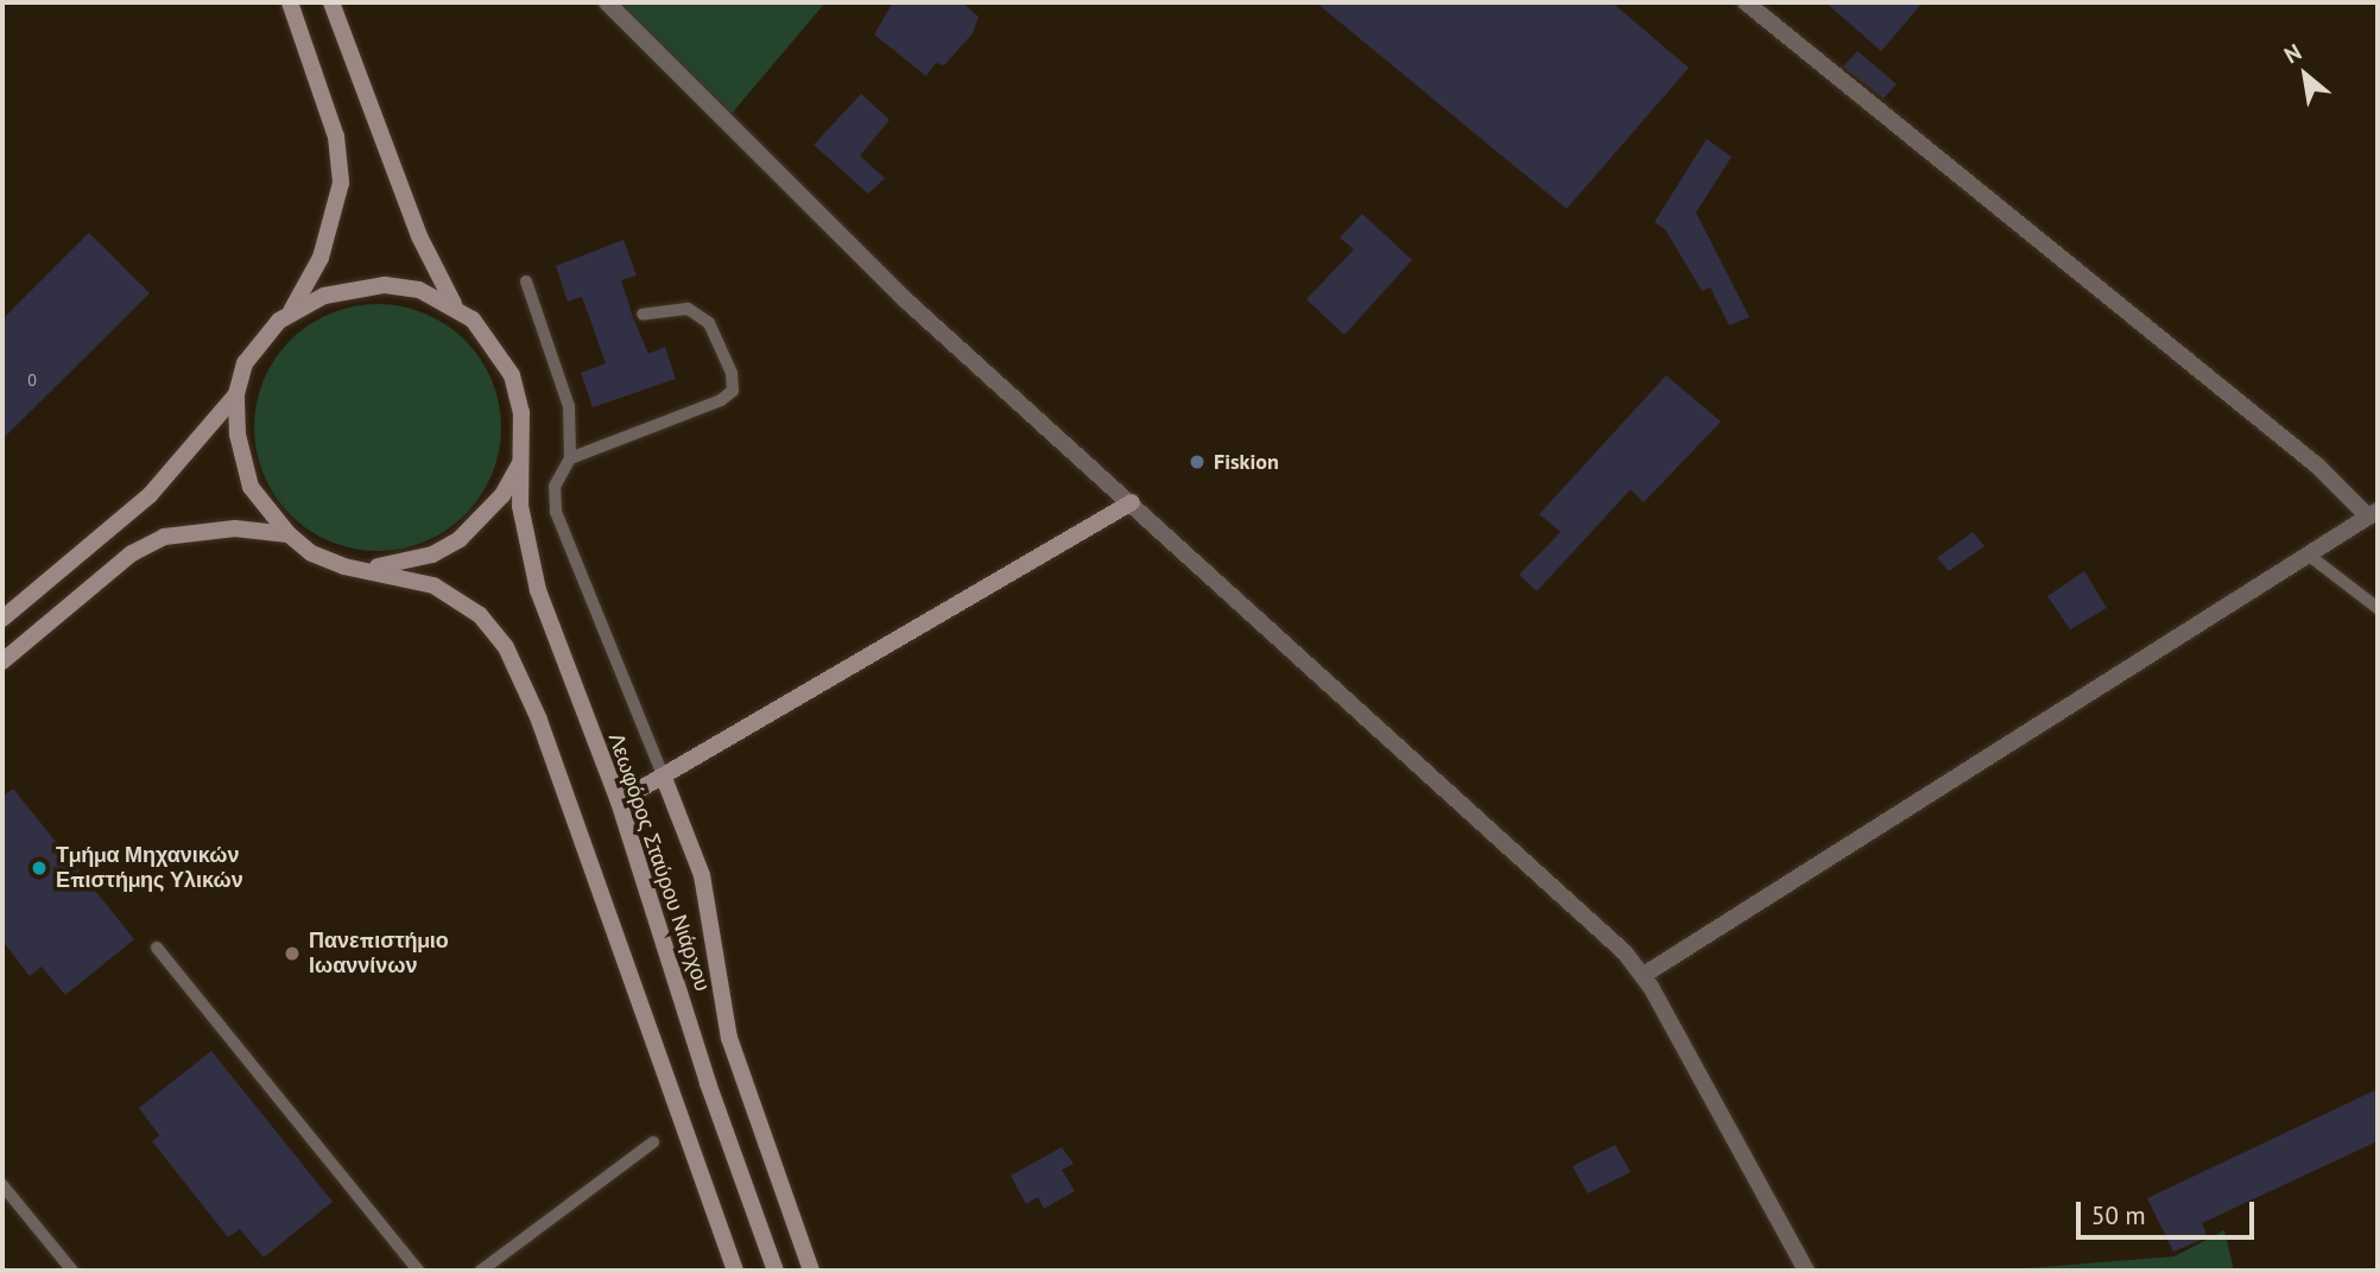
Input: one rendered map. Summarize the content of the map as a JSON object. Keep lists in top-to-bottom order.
{
  "streets": {
    "main road": ["Λεωφόρος Σταύρου Νιάρχου"]
  },
  "places": ["Fiskion", "Τμήμα Μηχανικών Επιστήμης Υλικών", "Πανεπιστήμιο Ιωαννίνων"],
  "house_numbers": ["0"],
  "scale_bar": "50 m",
  "north": "top left"
}
